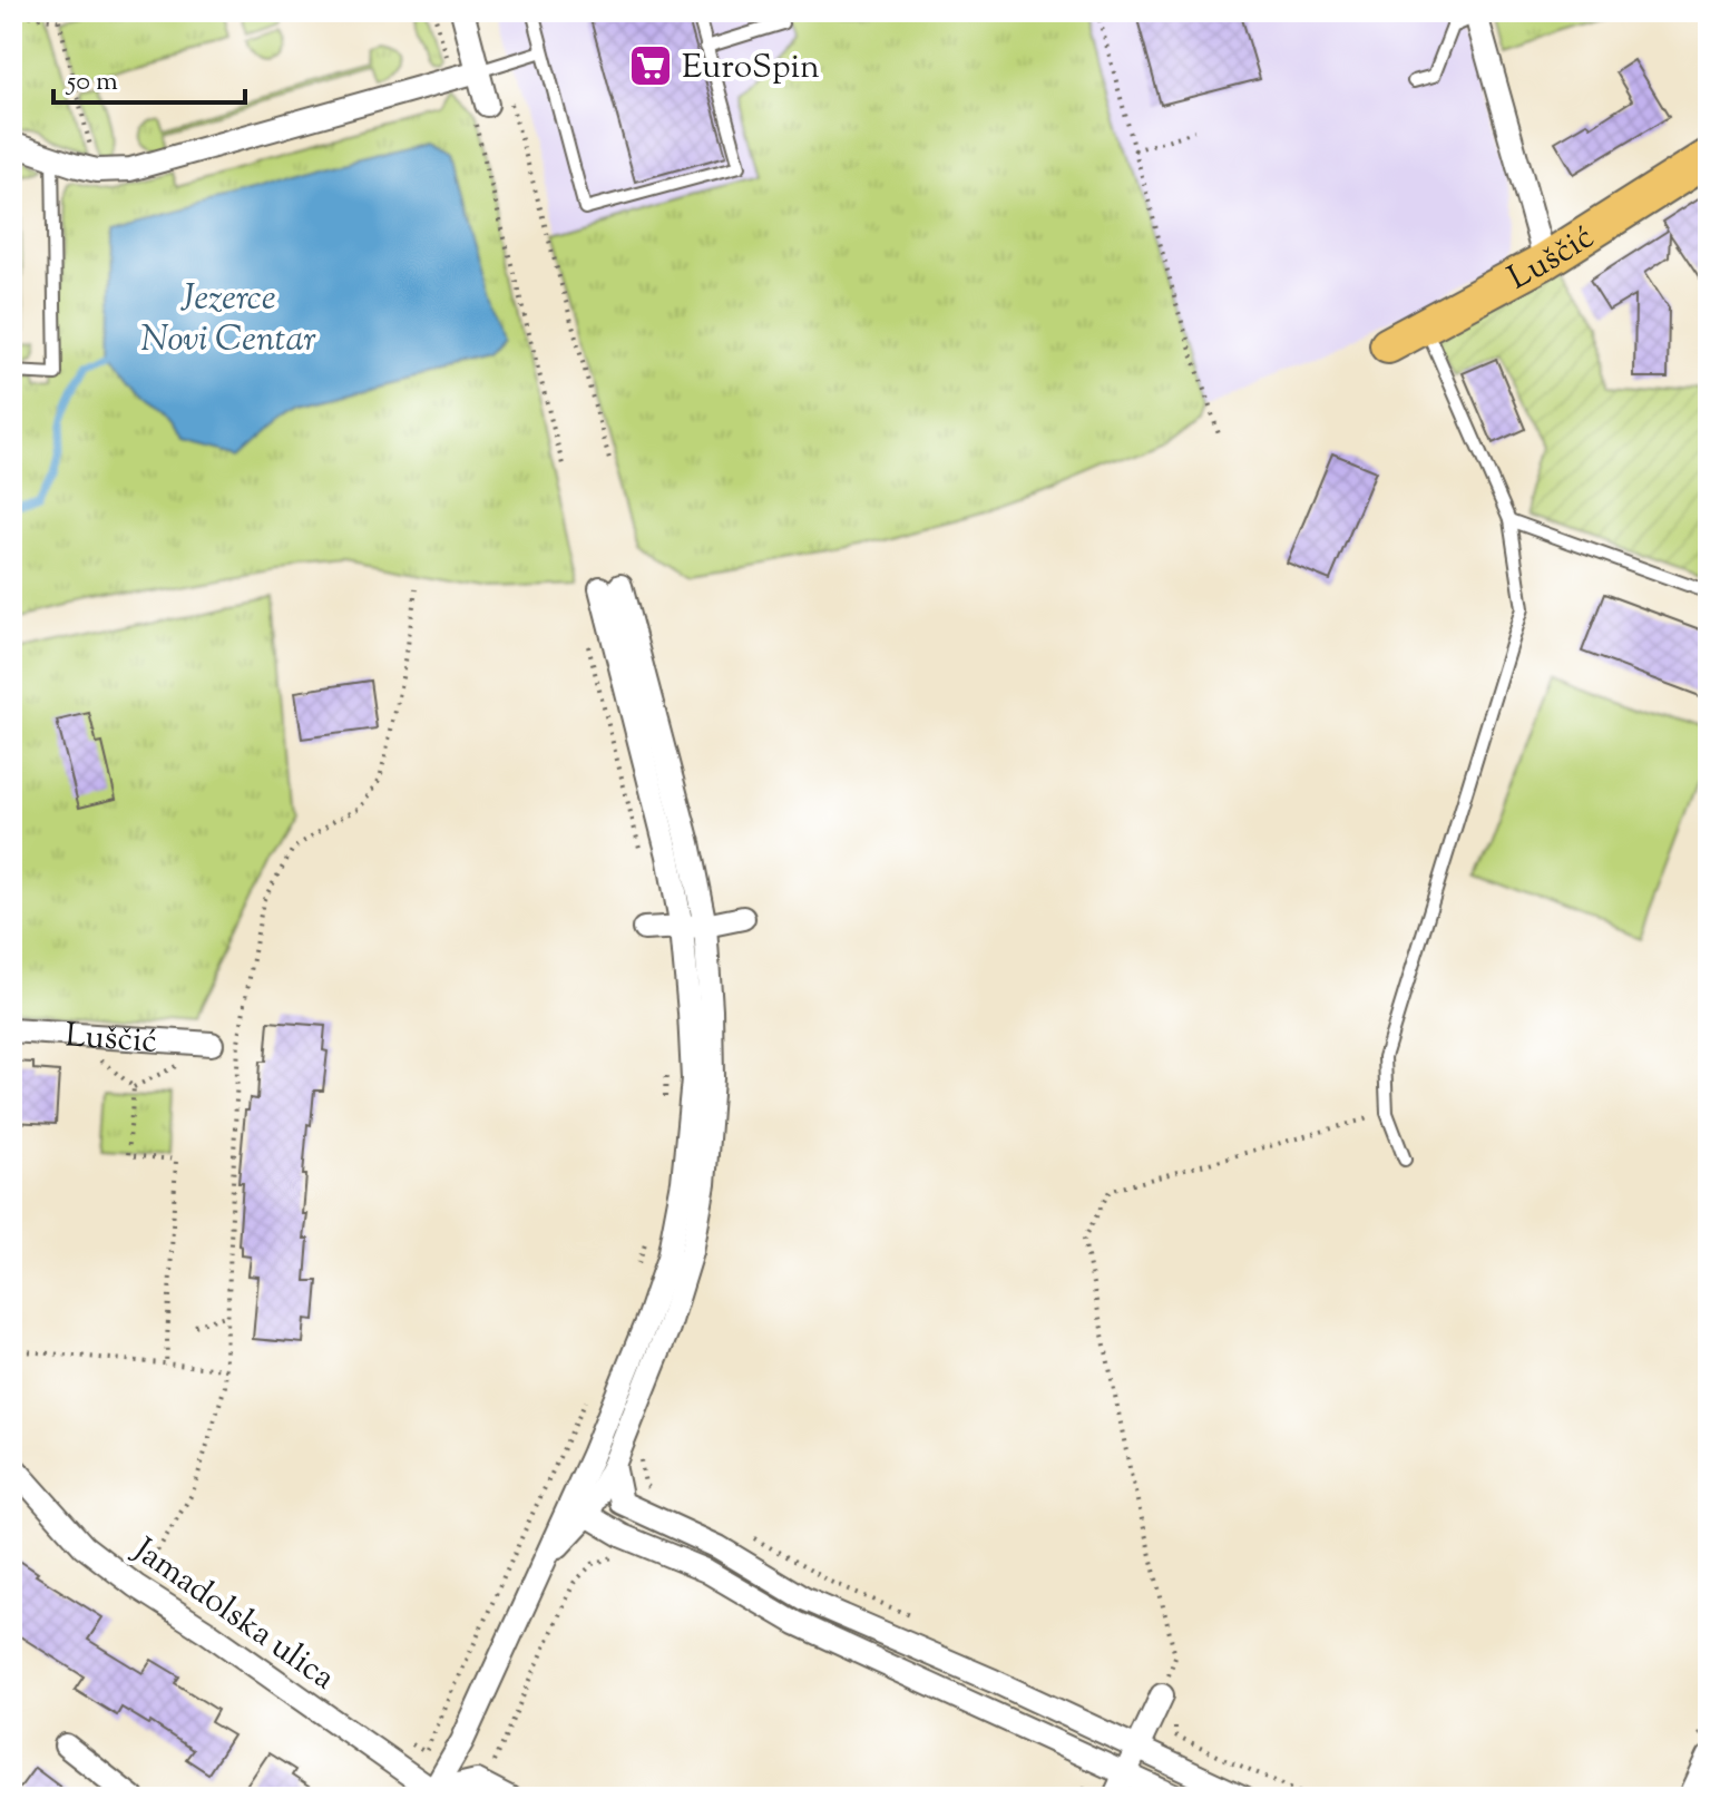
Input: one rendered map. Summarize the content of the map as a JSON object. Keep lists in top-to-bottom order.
{
  "streets": {
    "main road": ["Luščić"],
    "street": ["Jamadolska ulica"]
  },
  "water": ["Jezerce Novi Centar"],
  "places": {
    "supermarket": ["EuroSpin"]
  },
  "scale_bar": "50 m"
}
